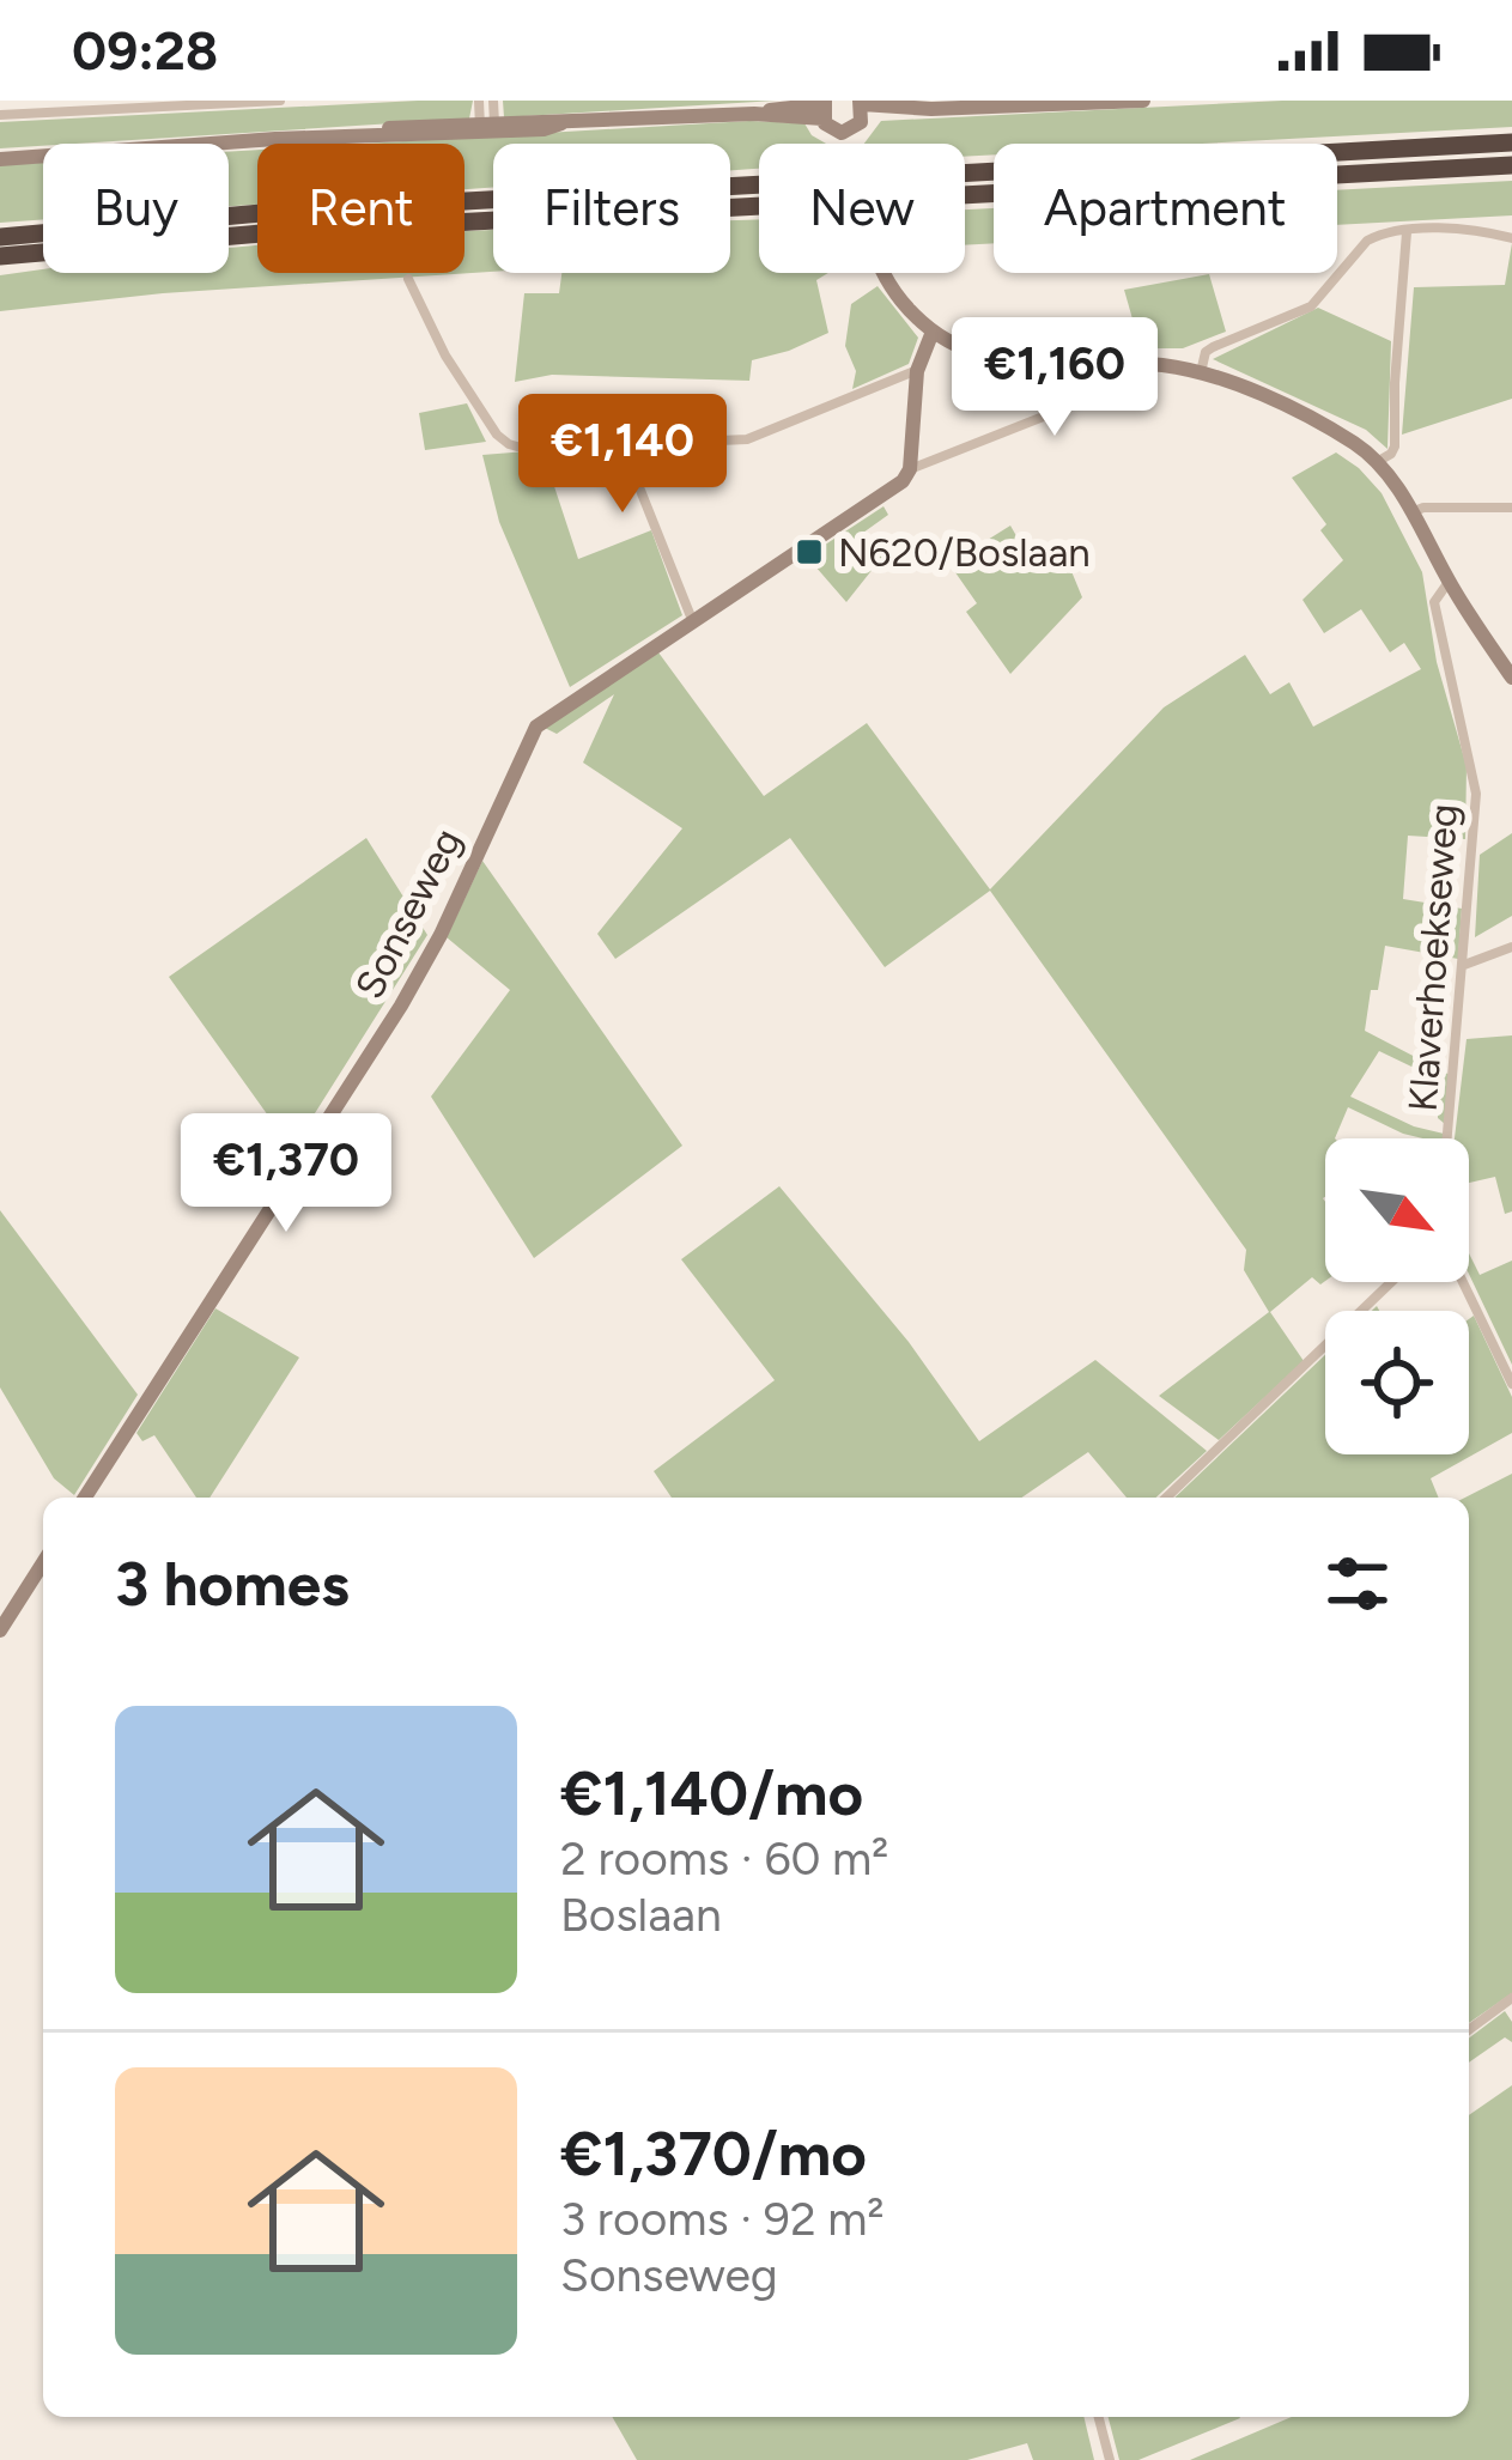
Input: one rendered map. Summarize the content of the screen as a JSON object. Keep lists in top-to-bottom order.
{
  "streets": {
    "main road": ["Sonseweg"],
    "street": ["Klaverhoekseweg"]
  },
  "places": {
    "transit": ["N620/Boslaan"]
  },
  "north": "bottom right",
  "page": {
    "status": "09:28",
    "chip": [
      "Buy",
      "Rent",
      "Filters",
      "New",
      "Apartment"
    ],
    "price": ["€1,160", "€1,140", "€1,370"],
    "heading": "3 homes",
    "list": [
      {
        "name": "€1,140/mo",
        "note": "2 rooms · 60 m² · Boslaan"
      },
      {
        "name": "€1,370/mo",
        "note": "3 rooms · 92 m² · Sonseweg"
      }
    ]
  }
}
